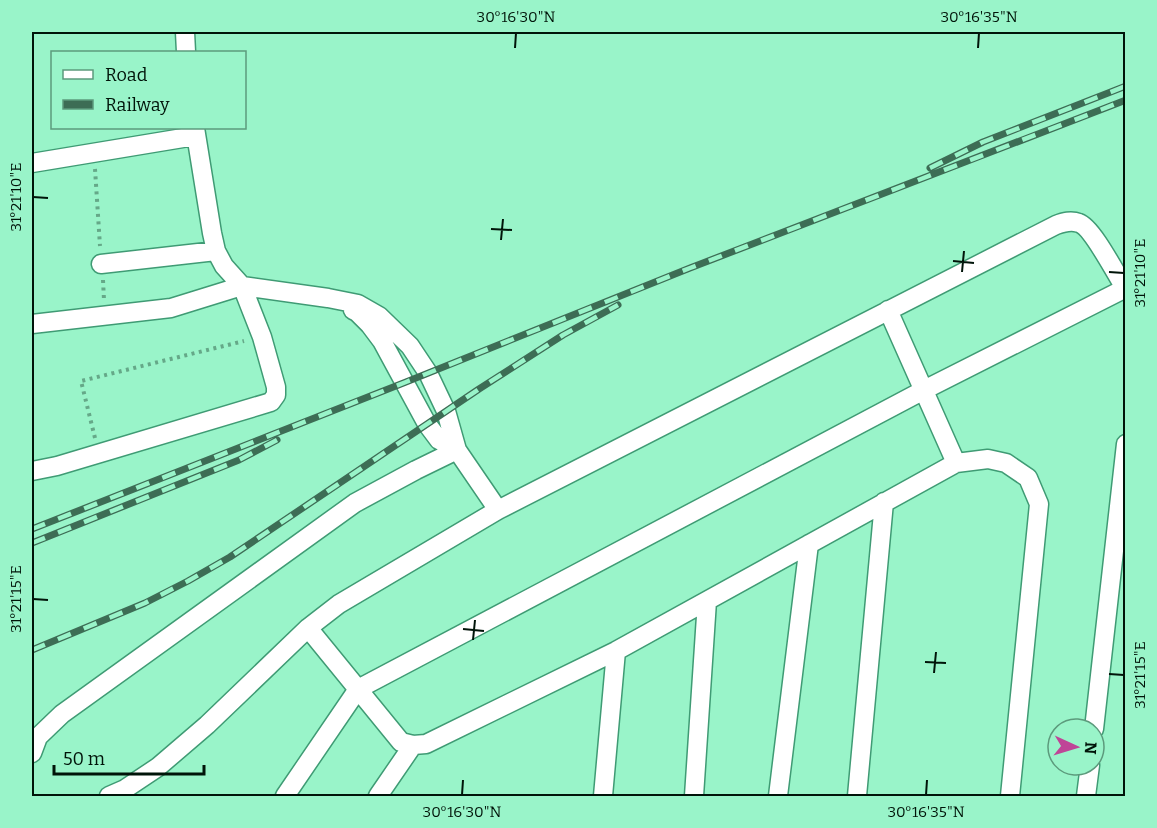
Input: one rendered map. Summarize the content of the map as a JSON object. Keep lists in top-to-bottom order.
{
  "legend": ["Road", "Railway"],
  "scale_bar": "50 m",
  "north": "right",
  "coordinates": [
    "30°16'30\"N",
    "30°16'35\"N",
    "31°21'10\"E",
    "31°21'15\"E"
  ]
}
